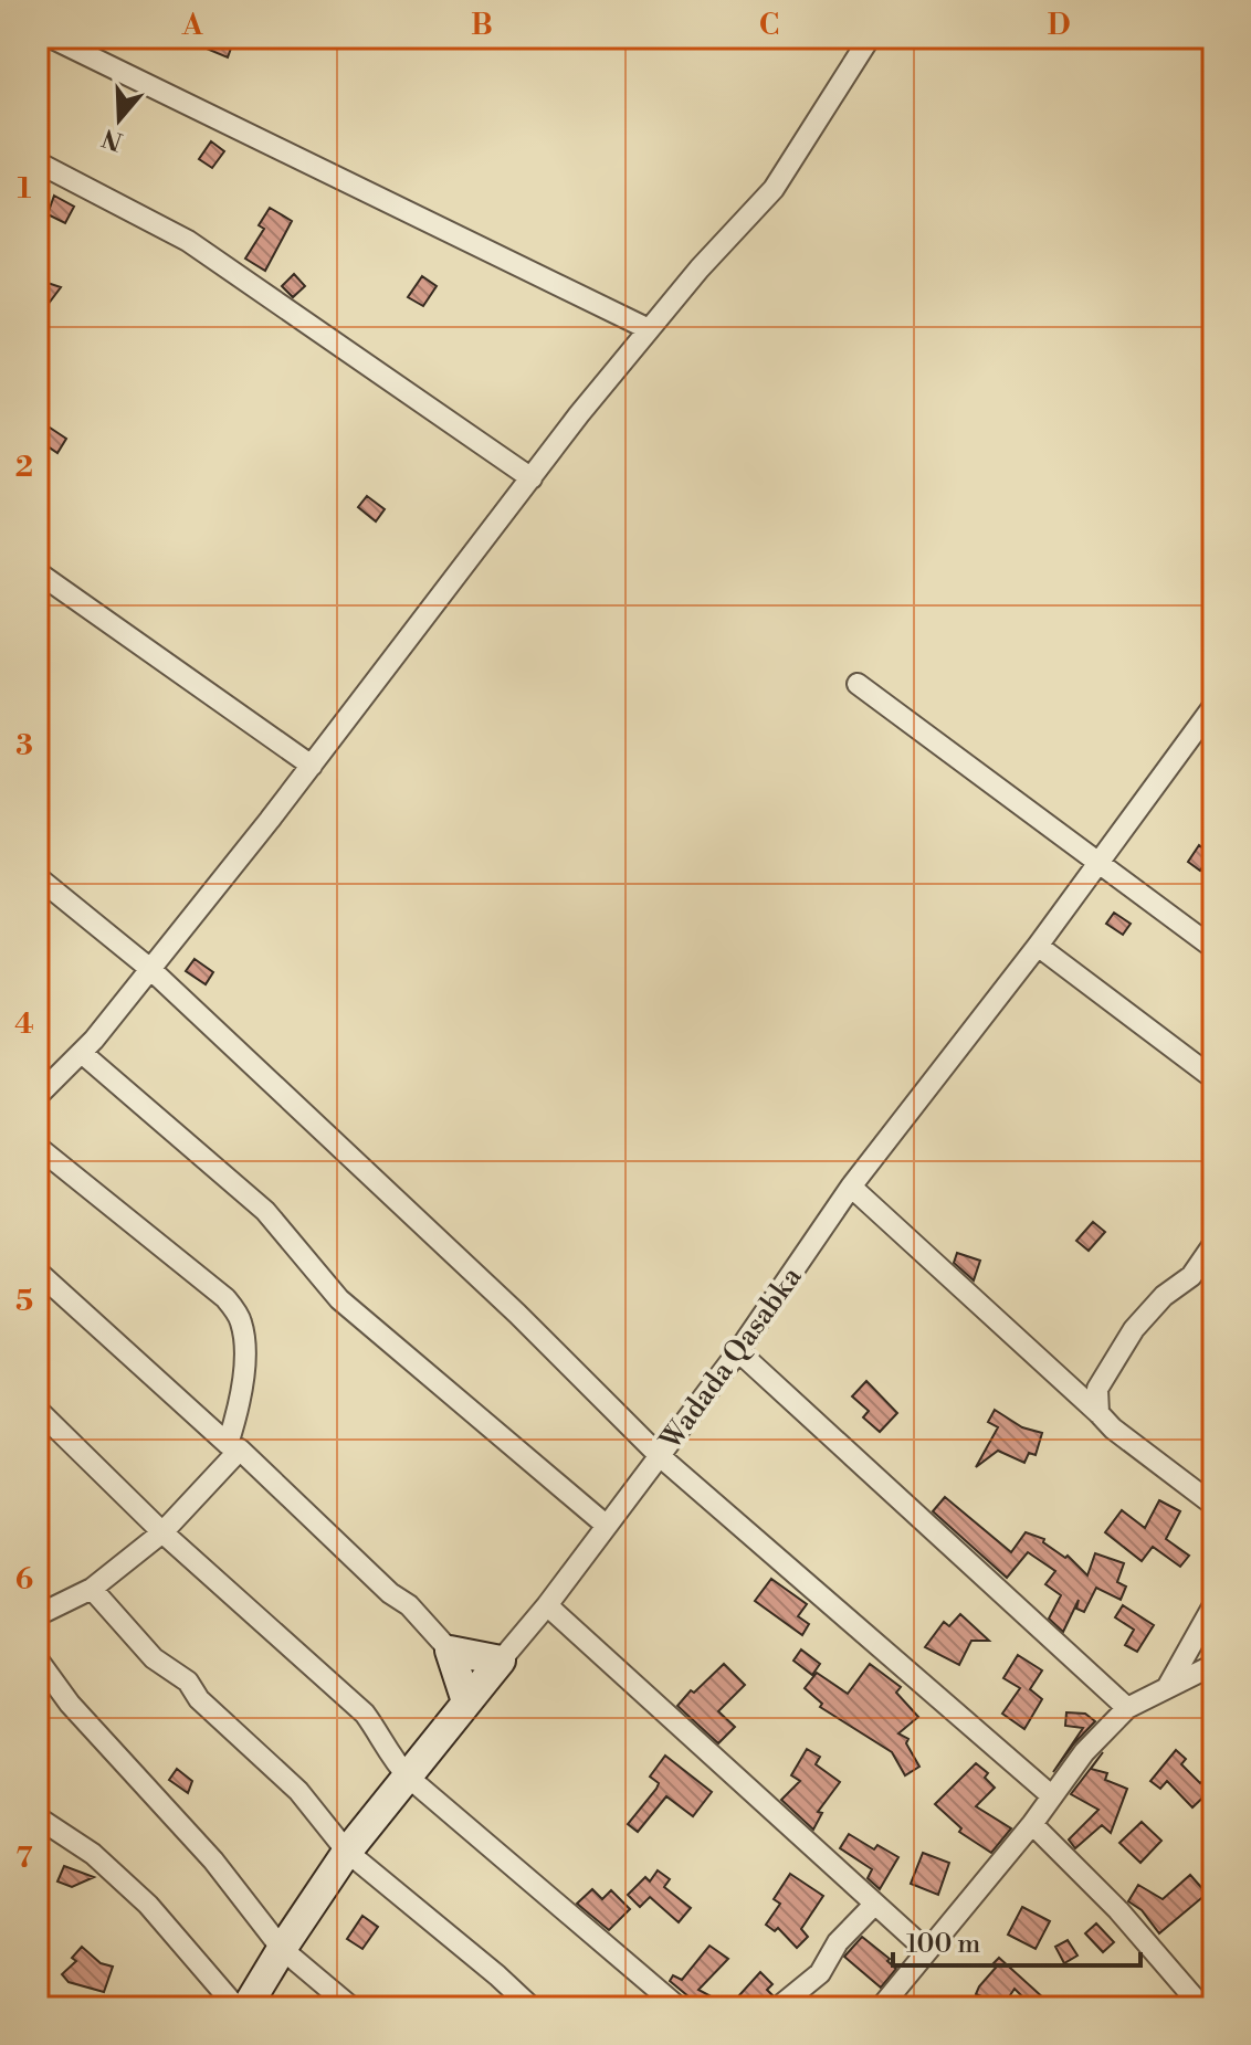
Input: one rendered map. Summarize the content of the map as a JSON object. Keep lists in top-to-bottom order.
{
  "streets": {
    "street": ["Wadada Qasabka"]
  },
  "scale_bar": "100 m",
  "north": "bottom",
  "grid": {
    "columns": [
      "A",
      "B",
      "C",
      "D"
    ],
    "rows": [
      "1",
      "2",
      "3",
      "4",
      "5",
      "6",
      "7"
    ]
  }
}
